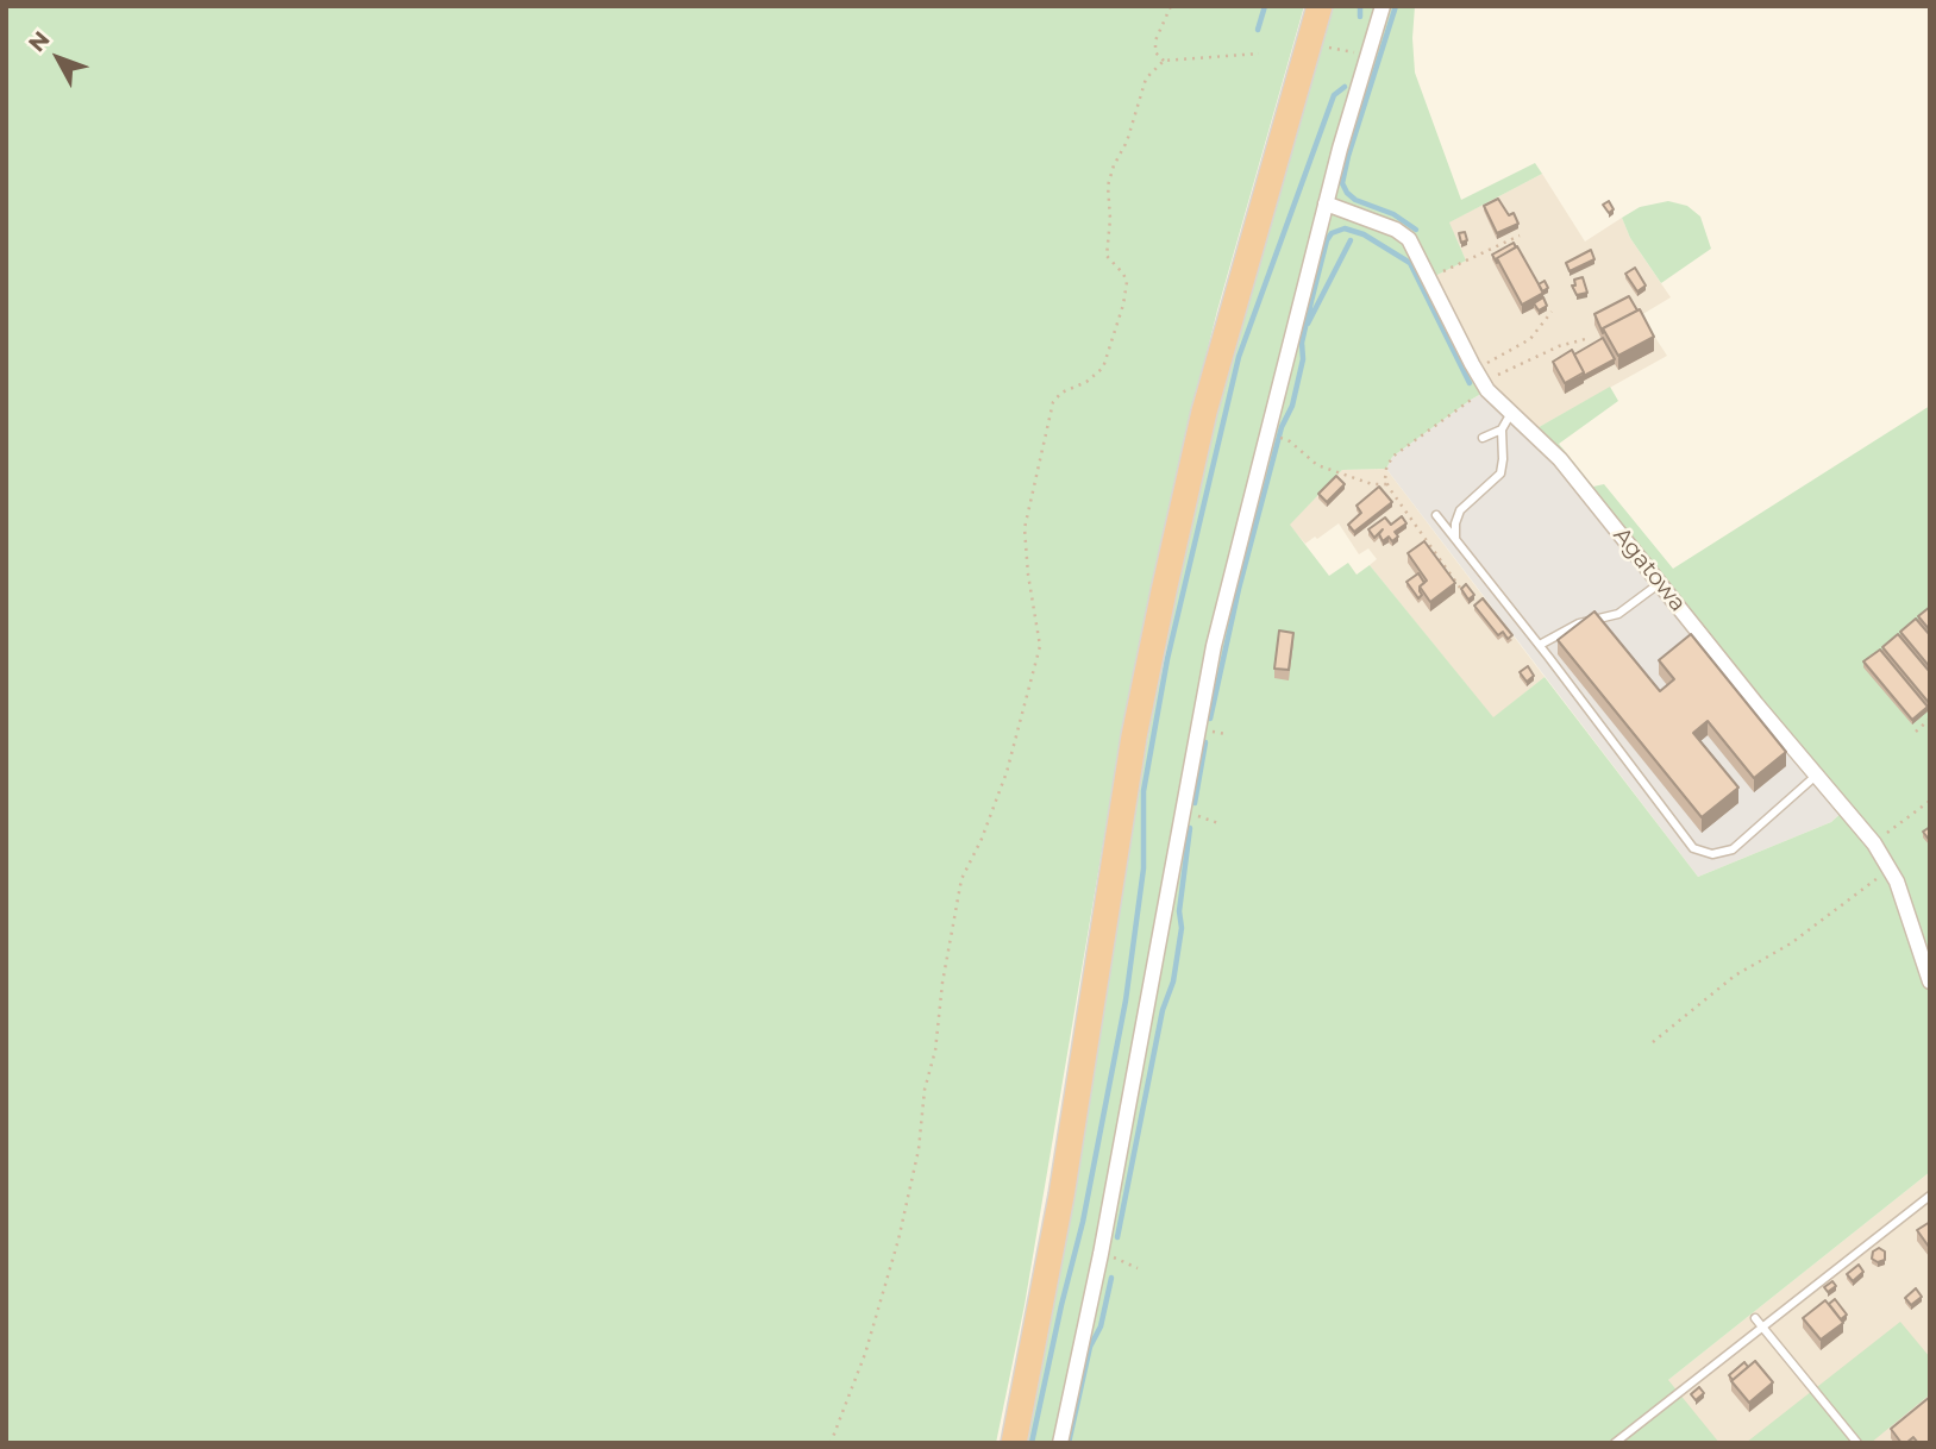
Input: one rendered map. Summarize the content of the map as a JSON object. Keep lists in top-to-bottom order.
{
  "streets": {
    "street": ["Agatowa"]
  },
  "north": "top left"
}
